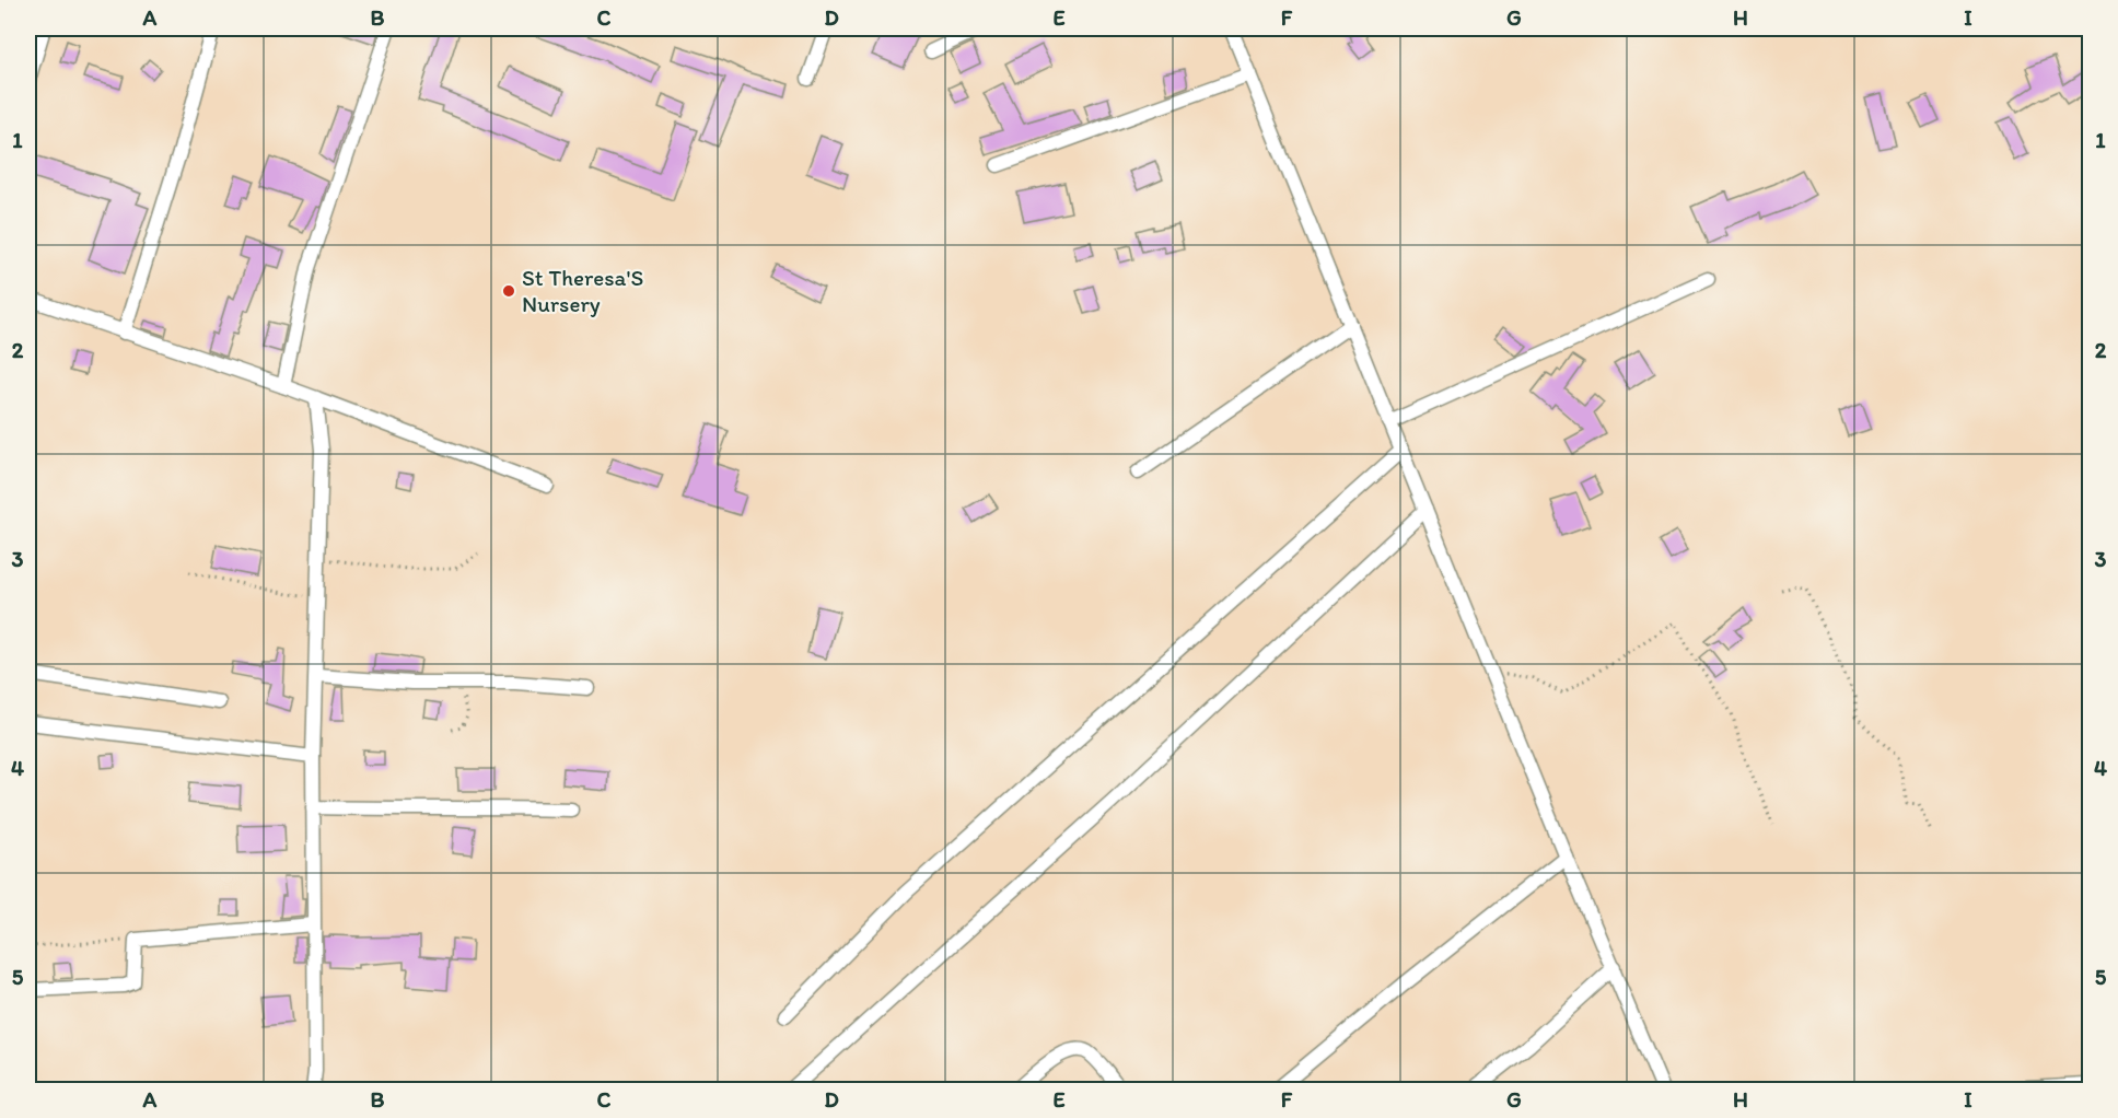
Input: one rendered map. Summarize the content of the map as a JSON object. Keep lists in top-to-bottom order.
{
  "places": ["St Theresa'S Nursery"],
  "grid": {
    "columns": [
      "A",
      "B",
      "C",
      "D",
      "E",
      "F",
      "G",
      "H",
      "I"
    ],
    "rows": [
      "1",
      "2",
      "3",
      "4",
      "5"
    ]
  }
}
